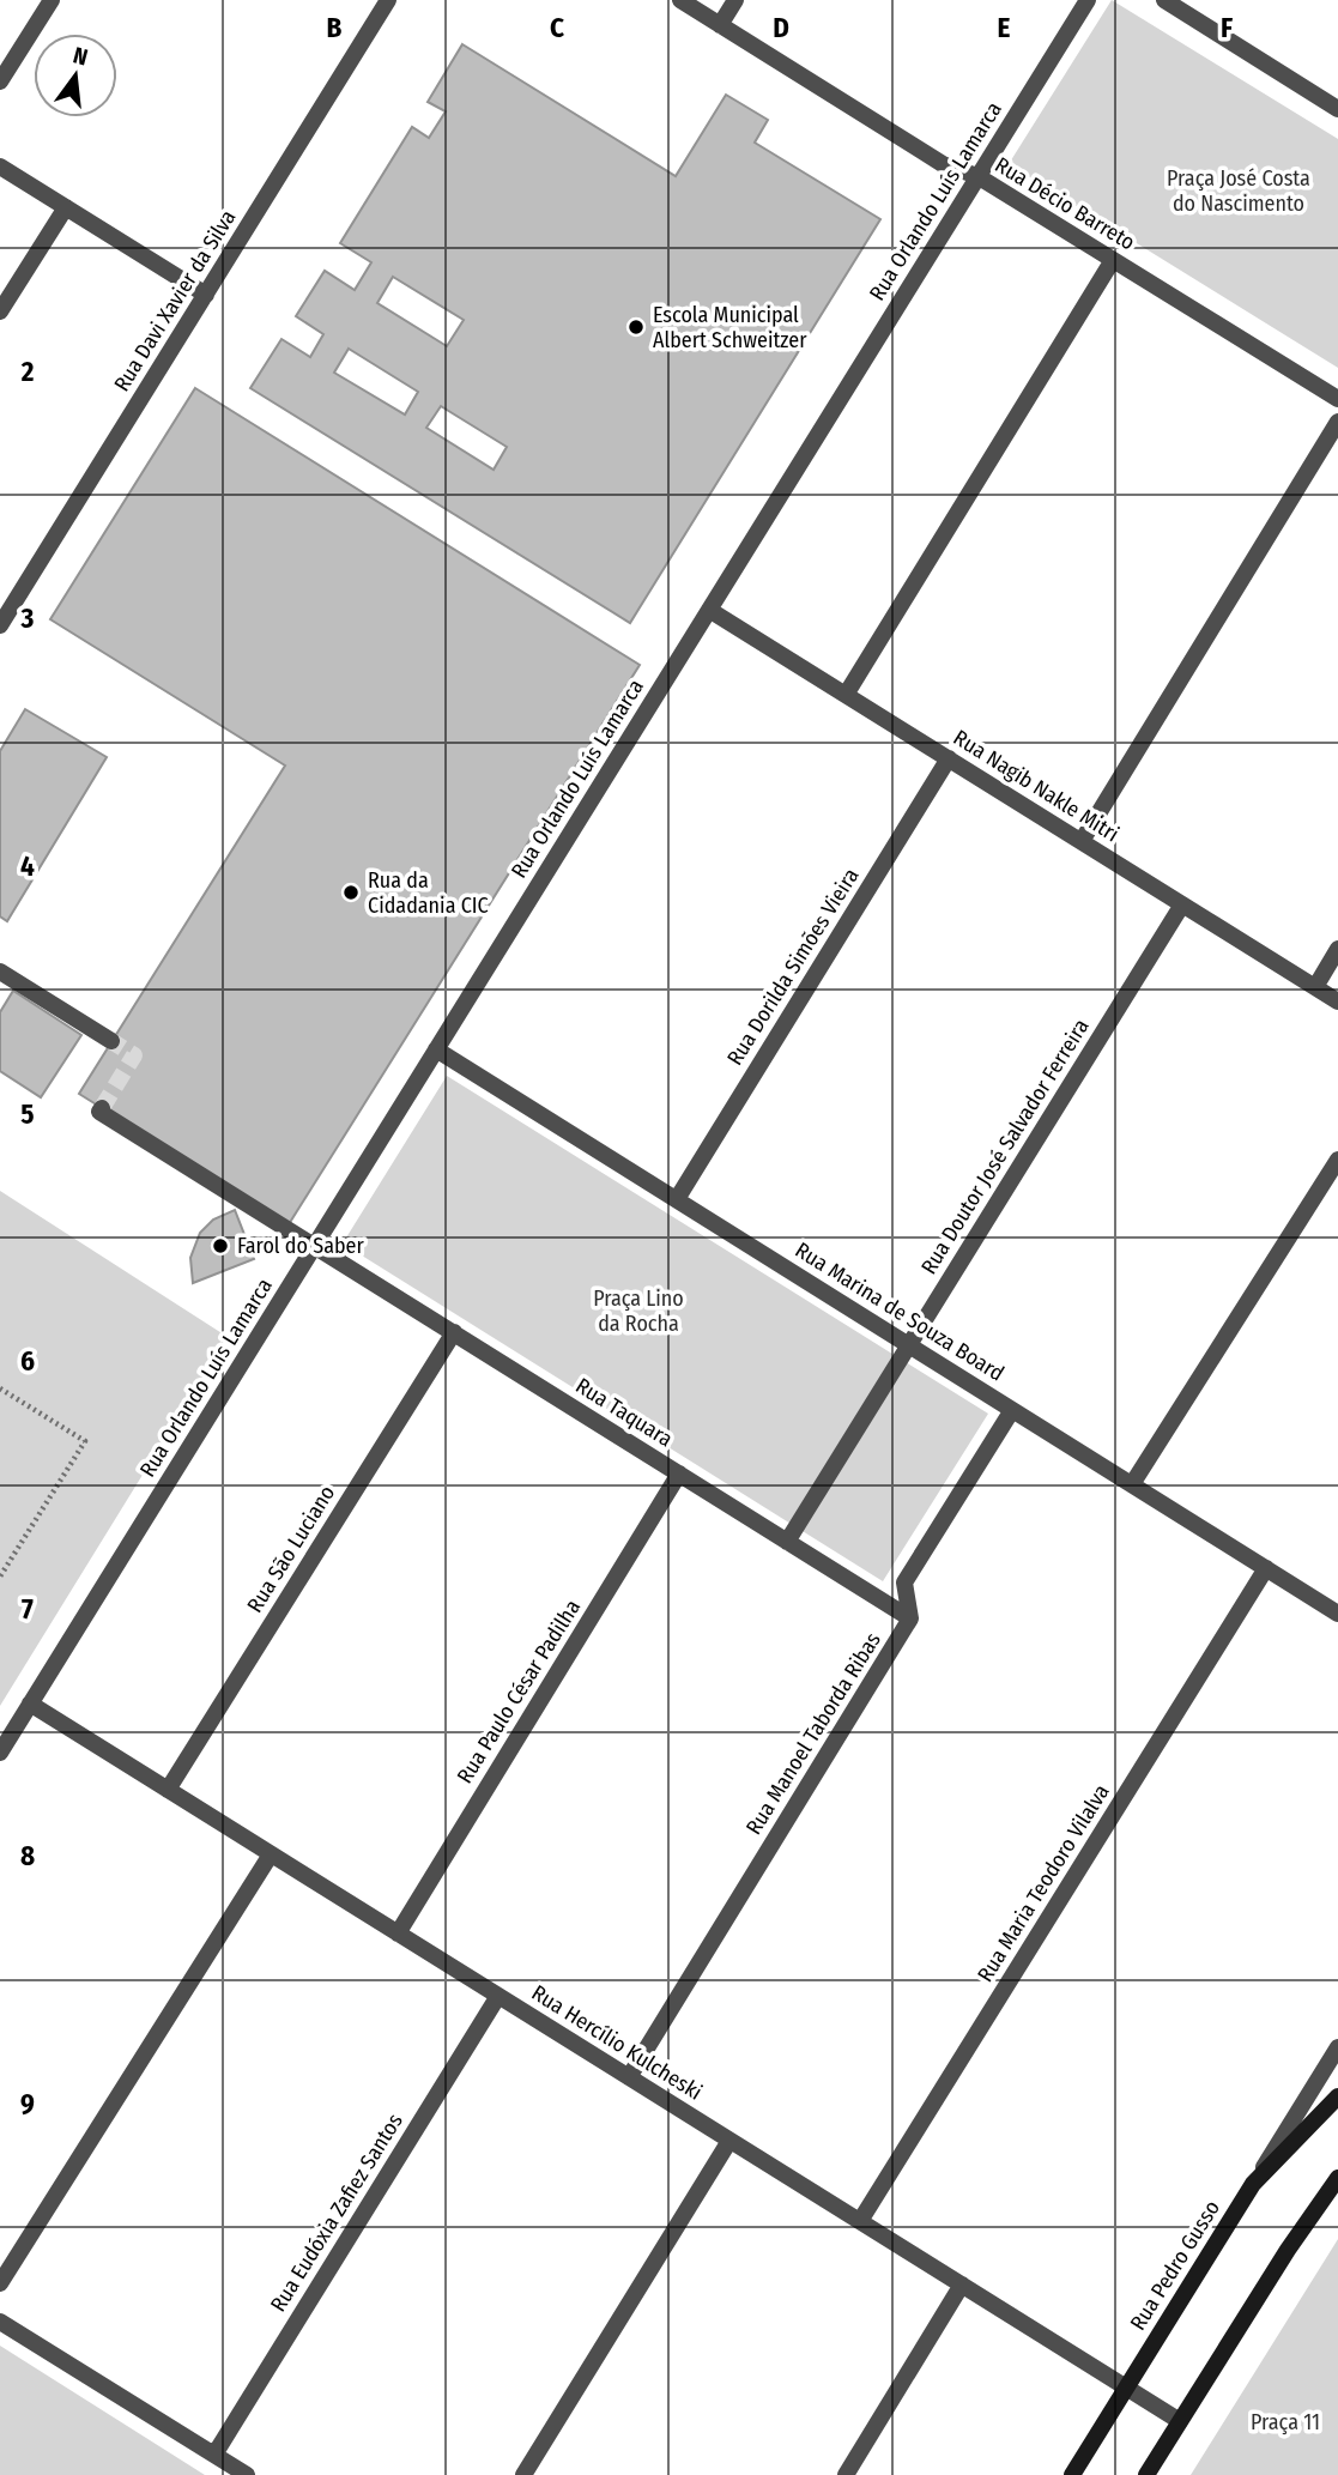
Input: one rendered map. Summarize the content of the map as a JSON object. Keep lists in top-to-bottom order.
{
  "streets": {
    "main road": ["Rua Pedro Gusso"],
    "street": [
      "Rua Orlando Luís Lamarca",
      "Rua Décio Barreto",
      "Rua Davi Xavier da Silva",
      "Rua Nagib Nakle Mitri",
      "Rua Dorilda Simões Vieira",
      "Rua Doutor José Salvador Ferreira",
      "Rua Marina de Souza Board",
      "Rua Taquara",
      "Rua São Luciano",
      "Rua Paulo César Padilha",
      "Rua Manoel Taborda Ribas",
      "Rua Maria Teodoro Vilalva",
      "Rua Hercílio Kulcheski",
      "Rua Eudóxia Zafiez Santos"
    ]
  },
  "crossings": [
    ["Rua Orlando Luís Lamarca", "Rua Décio Barreto"],
    ["Rua Orlando Luís Lamarca", "Rua Nagib Nakle Mitri"],
    ["Rua Orlando Luís Lamarca", "Rua Marina de Souza Board"],
    ["Rua Orlando Luís Lamarca", "Rua Taquara"],
    ["Rua Orlando Luís Lamarca", "Rua Hercílio Kulcheski"],
    ["Rua Nagib Nakle Mitri", "Rua Dorilda Simões Vieira"],
    ["Rua Nagib Nakle Mitri", "Rua Doutor José Salvador Ferreira"],
    ["Rua Dorilda Simões Vieira", "Rua Marina de Souza Board"],
    ["Rua Doutor José Salvador Ferreira", "Rua Marina de Souza Board"],
    ["Rua Doutor José Salvador Ferreira", "Rua Taquara"],
    ["Rua Marina de Souza Board", "Rua Maria Teodoro Vilalva"],
    ["Rua Taquara", "Rua São Luciano"],
    ["Rua Taquara", "Rua Paulo César Padilha"],
    ["Rua Taquara", "Rua Manoel Taborda Ribas"],
    ["Rua São Luciano", "Rua Hercílio Kulcheski"],
    ["Rua Paulo César Padilha", "Rua Hercílio Kulcheski"],
    ["Rua Manoel Taborda Ribas", "Rua Hercílio Kulcheski"],
    ["Rua Maria Teodoro Vilalva", "Rua Hercílio Kulcheski"],
    ["Rua Hercílio Kulcheski", "Rua Eudóxia Zafiez Santos"],
    ["Rua Hercílio Kulcheski", "Rua Pedro Gusso"]
  ],
  "parks": ["Praça José Costa do Nascimento", "Praça Lino da Rocha", "Praça 11"],
  "places": ["Escola Municipal Albert Schweitzer", "Rua da Cidadania CIC", "Farol do Saber"],
  "north": "top",
  "grid": {
    "columns": [
      "B",
      "C",
      "D",
      "E",
      "F"
    ],
    "rows": [
      "2",
      "3",
      "4",
      "5",
      "6",
      "7",
      "8",
      "9"
    ]
  }
}
